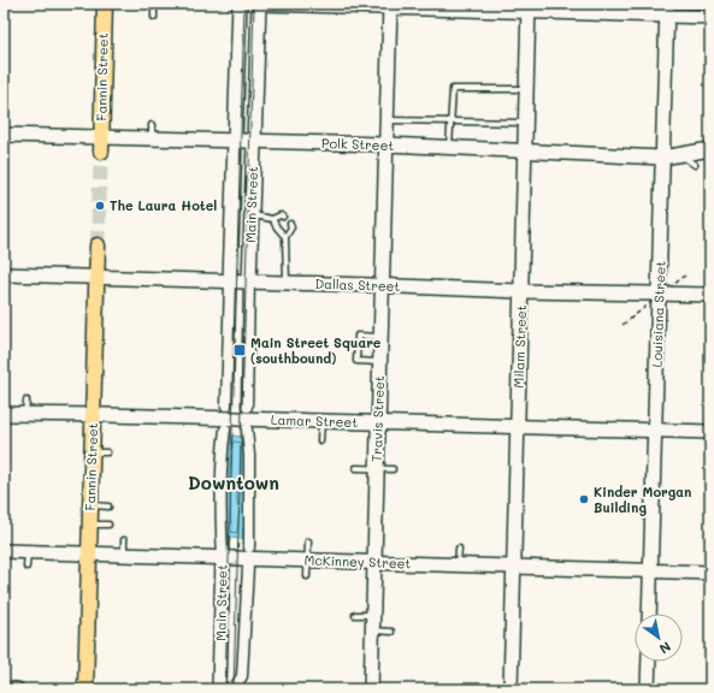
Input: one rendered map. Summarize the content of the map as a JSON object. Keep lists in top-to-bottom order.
{
  "streets": {
    "main road": [
      "Fannin Street",
      "Polk Street",
      "Main Street",
      "Dallas Street",
      "Louisiana Street",
      "Milam Street",
      "Travis Street",
      "Lamar Street",
      "McKinney Street"
    ]
  },
  "crossings": [
    ["Fannin Street", "Polk Street"],
    ["Fannin Street", "Dallas Street"],
    ["Fannin Street", "Lamar Street"],
    ["Fannin Street", "McKinney Street"],
    ["Polk Street", "Main Street"],
    ["Polk Street", "Louisiana Street"],
    ["Polk Street", "Milam Street"],
    ["Polk Street", "Travis Street"],
    ["Main Street", "Dallas Street"],
    ["Main Street", "McKinney Street"],
    ["Dallas Street", "Louisiana Street"],
    ["Dallas Street", "Milam Street"],
    ["Dallas Street", "Travis Street"],
    ["Louisiana Street", "Lamar Street"],
    ["Louisiana Street", "McKinney Street"],
    ["Milam Street", "Lamar Street"],
    ["Milam Street", "McKinney Street"],
    ["Travis Street", "Lamar Street"],
    ["Travis Street", "McKinney Street"]
  ],
  "districts": ["Downtown"],
  "places": {
    "other": ["The Laura Hotel", "Kinder Morgan Building"],
    "transit": ["Main Street Square (southbound)"]
  },
  "north": "bottom right"
}
